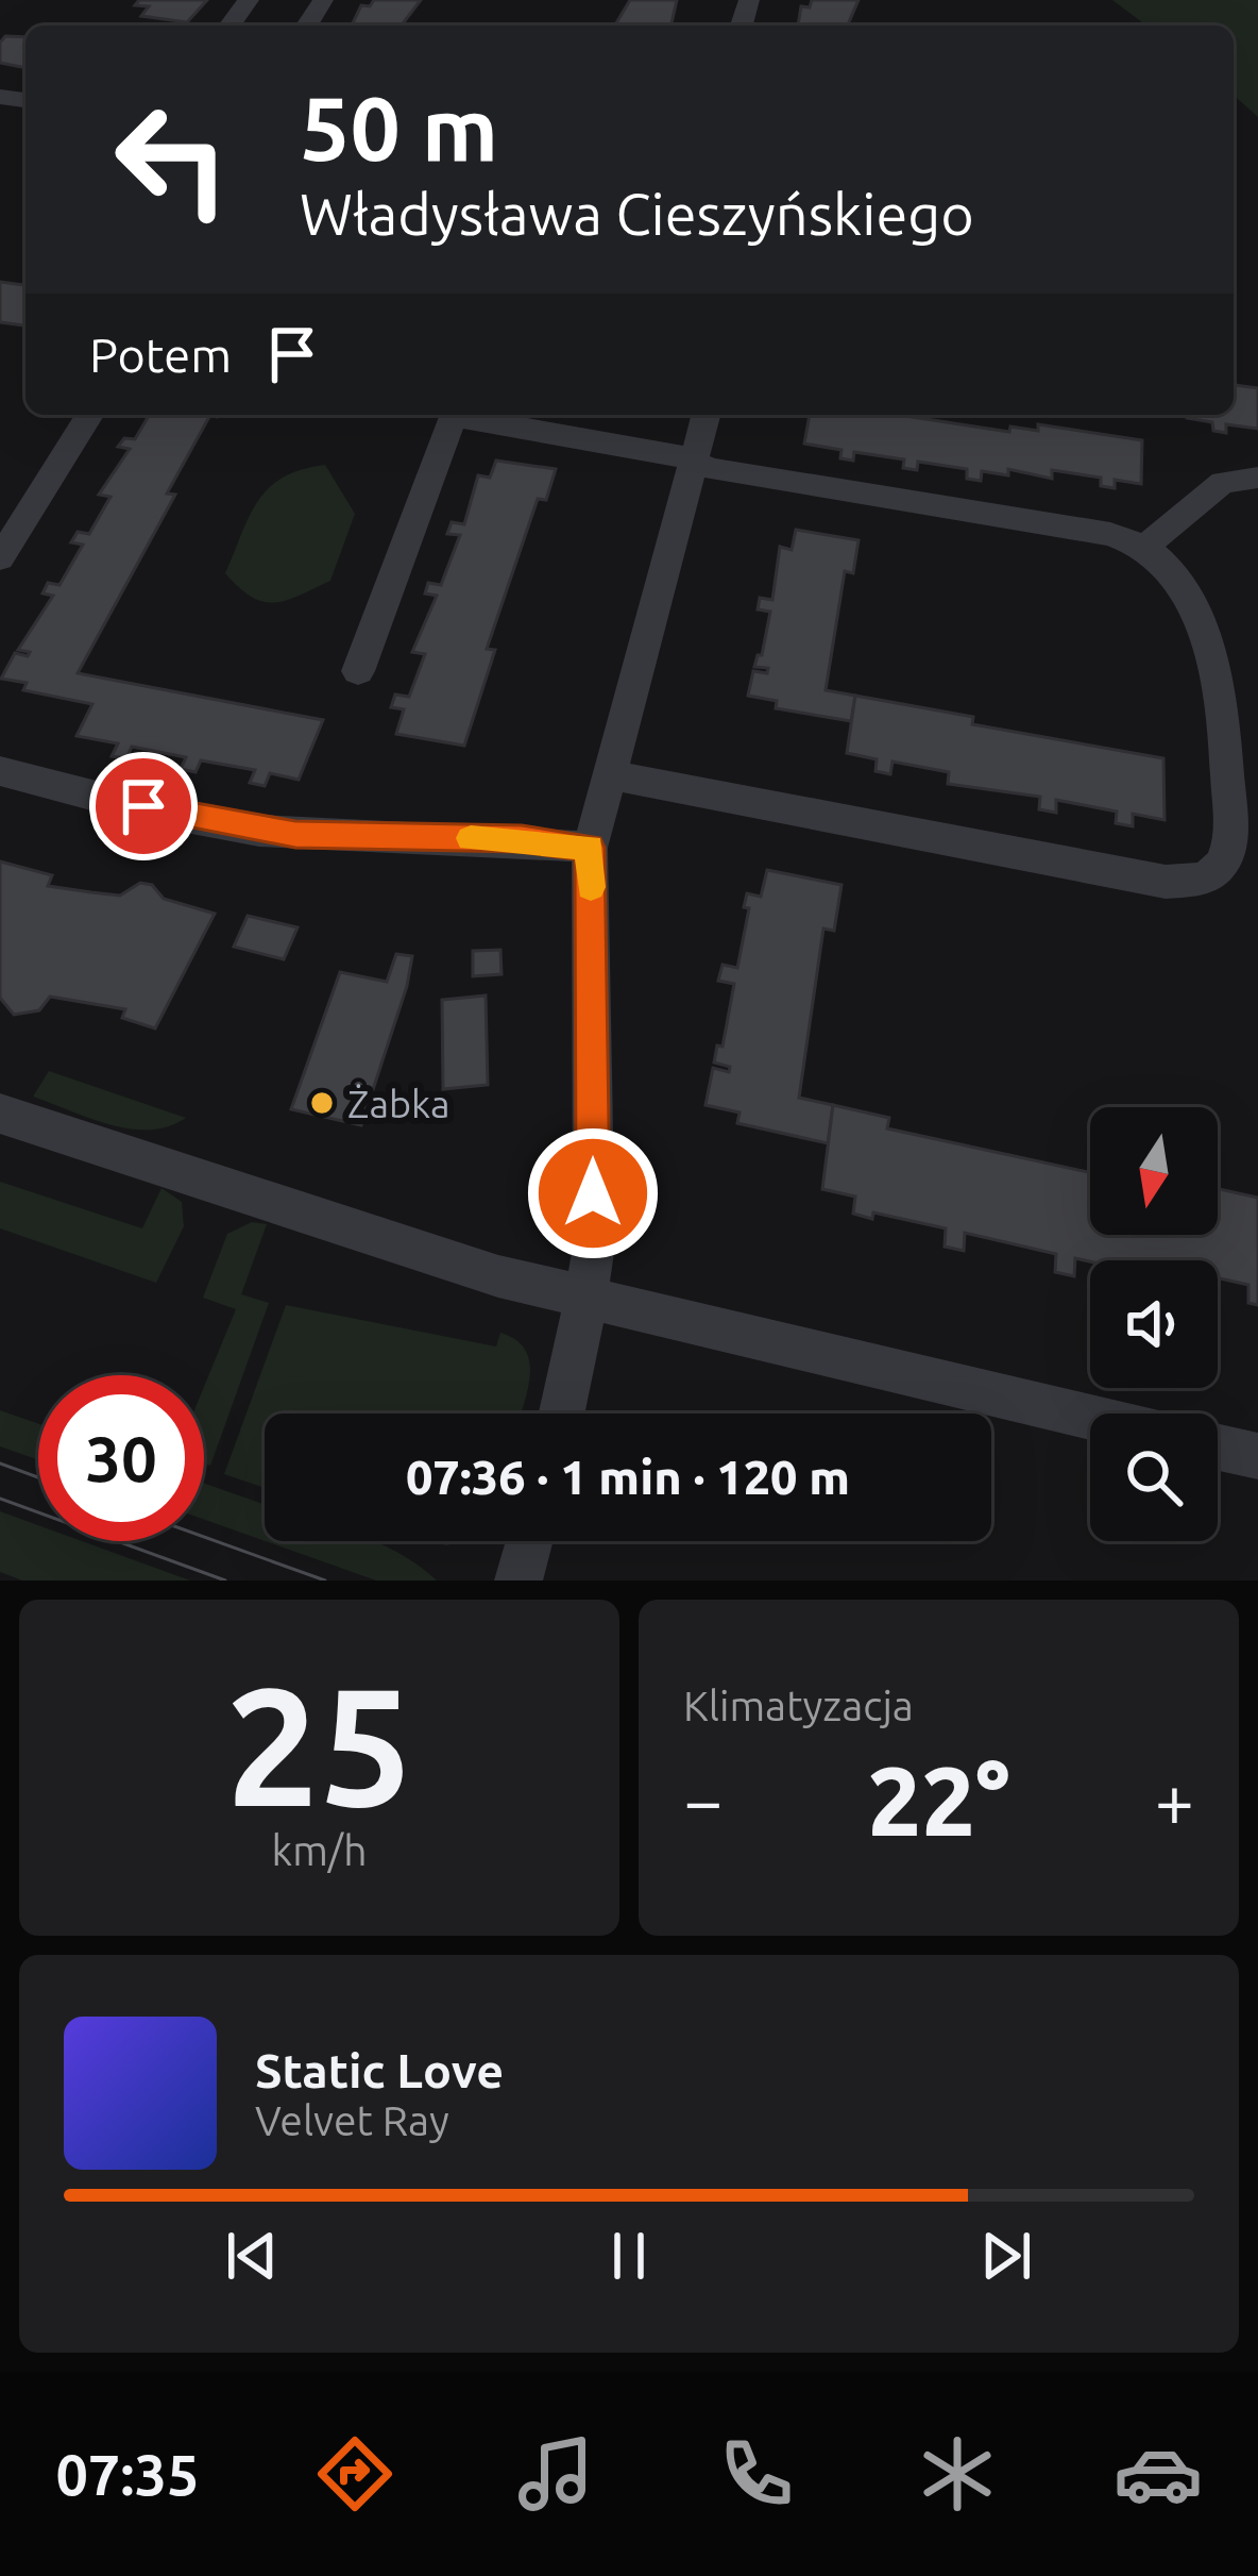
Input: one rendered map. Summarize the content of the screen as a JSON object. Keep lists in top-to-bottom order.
{
  "places": ["Żabka"],
  "north": "bottom",
  "page": {
    "turn": ["50 m", "Władysława Cieszyńskiego"],
    "then": "Potem",
    "limit": "30",
    "trip": "07:36 · 1 min · 120 m",
    "tile": [
      ["25", "km/h"],
      "Klimatyzacja"
    ],
    "heat": ["−", "22°", "+"],
    "song": ["Static Love", "Velvet Ray"],
    "tabs": "07:35"
  }
}
